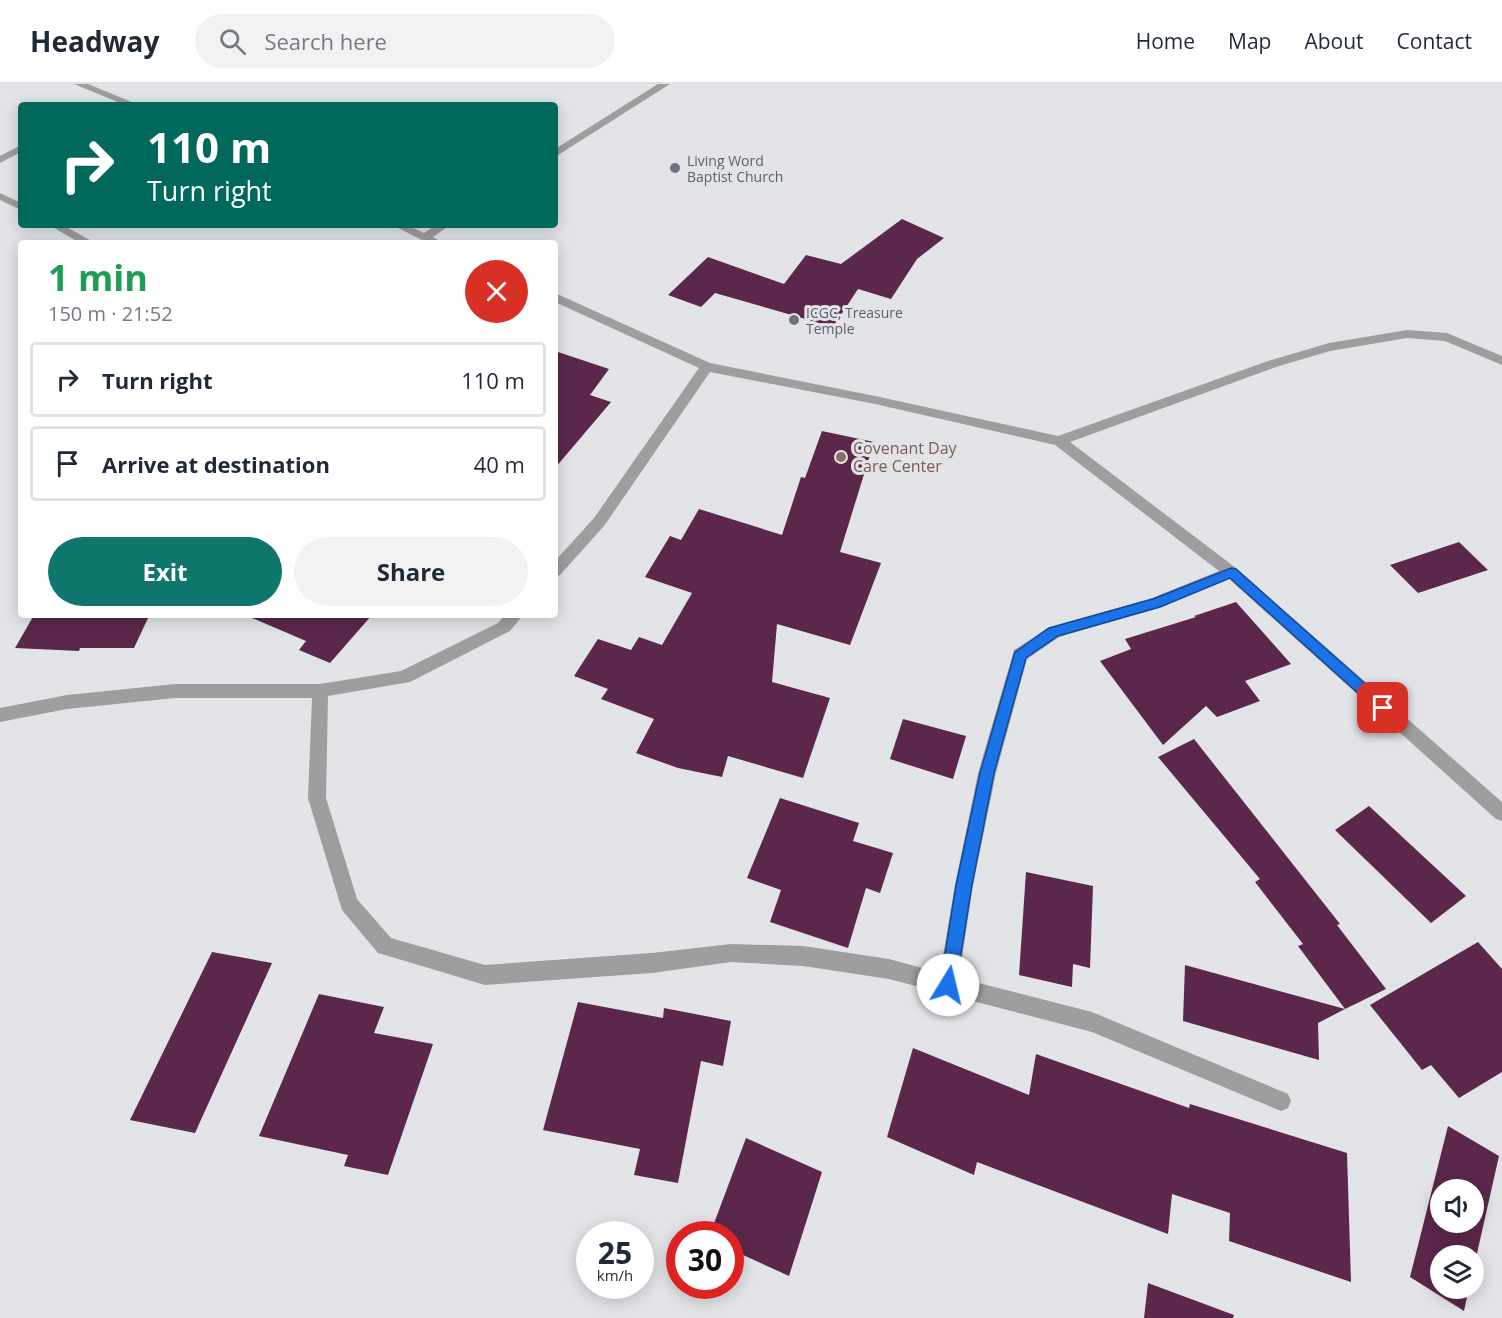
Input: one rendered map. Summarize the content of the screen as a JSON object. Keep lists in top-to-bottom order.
{
  "places": ["Living Word Baptist Church", "ICGC, Treasure Temple", "Covenant Day Care Center"],
  "page": {
    "header": "Headway",
    "search": "Search here",
    "nav": [
      "Home",
      "Map",
      "About",
      "Contact"
    ],
    "turn": ["110 m", "Turn right"],
    "heading": ["1 min", "150 m · 21:52"],
    "list": [
      {
        "name": "Turn right",
        "value": "110 m"
      },
      {
        "name": "Arrive at destination",
        "value": "40 m"
      }
    ],
    "buttons": ["Exit", "Share"],
    "speed": "25 km/h",
    "limit": "30"
  }
}
